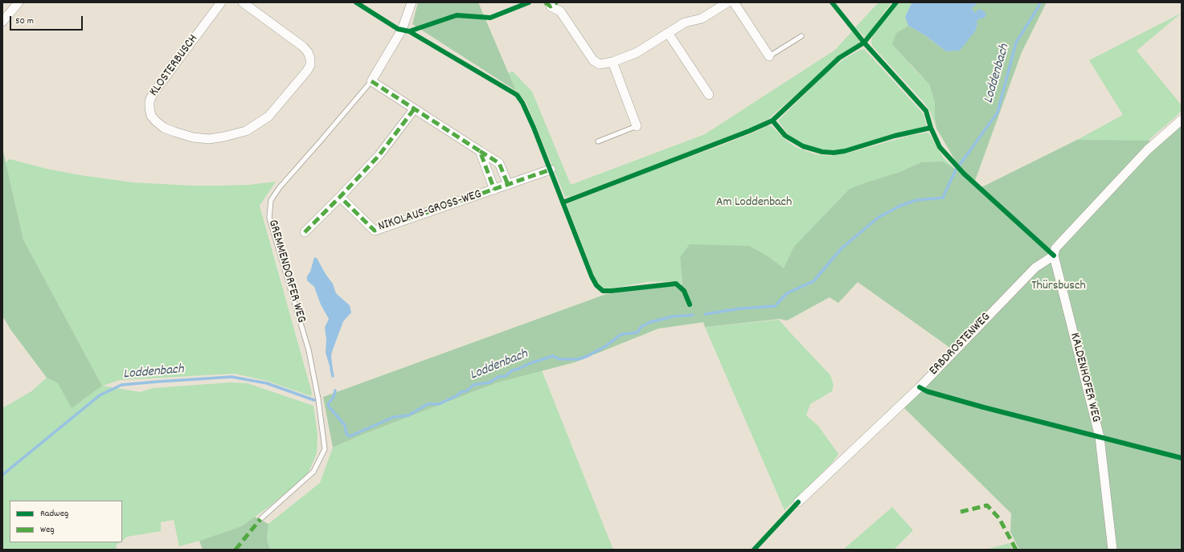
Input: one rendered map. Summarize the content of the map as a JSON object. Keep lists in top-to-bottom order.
{
  "streets": {
    "street": [
      "KLOSTERBUSCH",
      "NIKOLAUS-GROSS-WEG",
      "GREMMENDORFER WEG",
      "ERBDROSTENWEG",
      "KALDENHOFER WEG"
    ]
  },
  "crossings": [
    ["ERBDROSTENWEG", "KALDENHOFER WEG"]
  ],
  "water": ["Loddenbach"],
  "parks": ["Am Loddenbach", "Thürsbusch"],
  "legend": ["Radweg", "Weg"],
  "scale_bar": "50 m"
}
